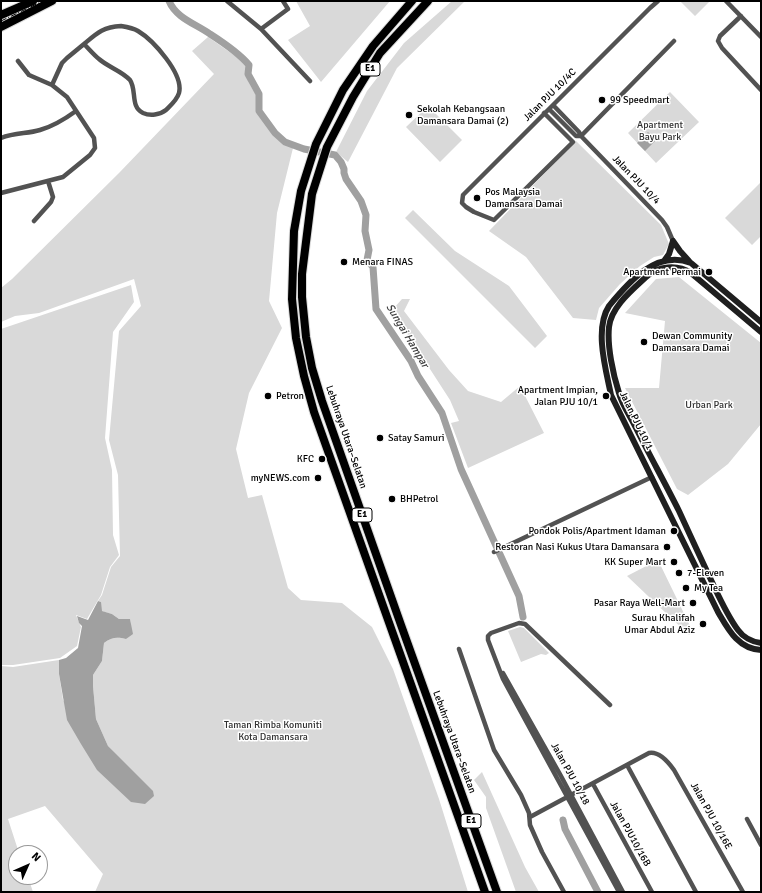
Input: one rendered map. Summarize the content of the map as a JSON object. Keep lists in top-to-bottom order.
{
  "streets": {
    "highway": ["E1", "Lebuhraya Utara–Selatan"],
    "street": [
      "Jalan PJU 10/4C",
      "Jalan PJU 10/4",
      "Jalan PJU 10/1",
      "Jalan PJU 10/18",
      "Jalan PJU 10/16E",
      "Jalan PJU10/16B"
    ]
  },
  "crossings": [
    ["Jalan PJU 10/4C", "Jalan PJU 10/4"]
  ],
  "water": ["Sungai Hampar"],
  "parks": ["Apartment Bayu Park", "Urban Park", "Taman Rimba Komuniti Kota Damansara"],
  "places": [
    "99 Speedmart",
    "Sekolah Kebangsaan Damansara Damai (2)",
    "Pos Malaysia Damansara Damai",
    "Menara FINAS",
    "Apartment Permai",
    "Dewan Community Damansara Damai",
    "Petron",
    "Apartment Impian, Jalan PJU 10/1",
    "Satay Samuri",
    "KFC",
    "myNEWS.com",
    "BHPetrol",
    "Pondok Polis/Apartment Idaman",
    "Restoran Nasi Kukus Utara Damansara",
    "KK Super Mart",
    "7-Eleven",
    "My Tea",
    "Pasar Raya Well-Mart",
    "Surau Khalifah Umar Abdul Aziz"
  ],
  "north": "top right"
}
